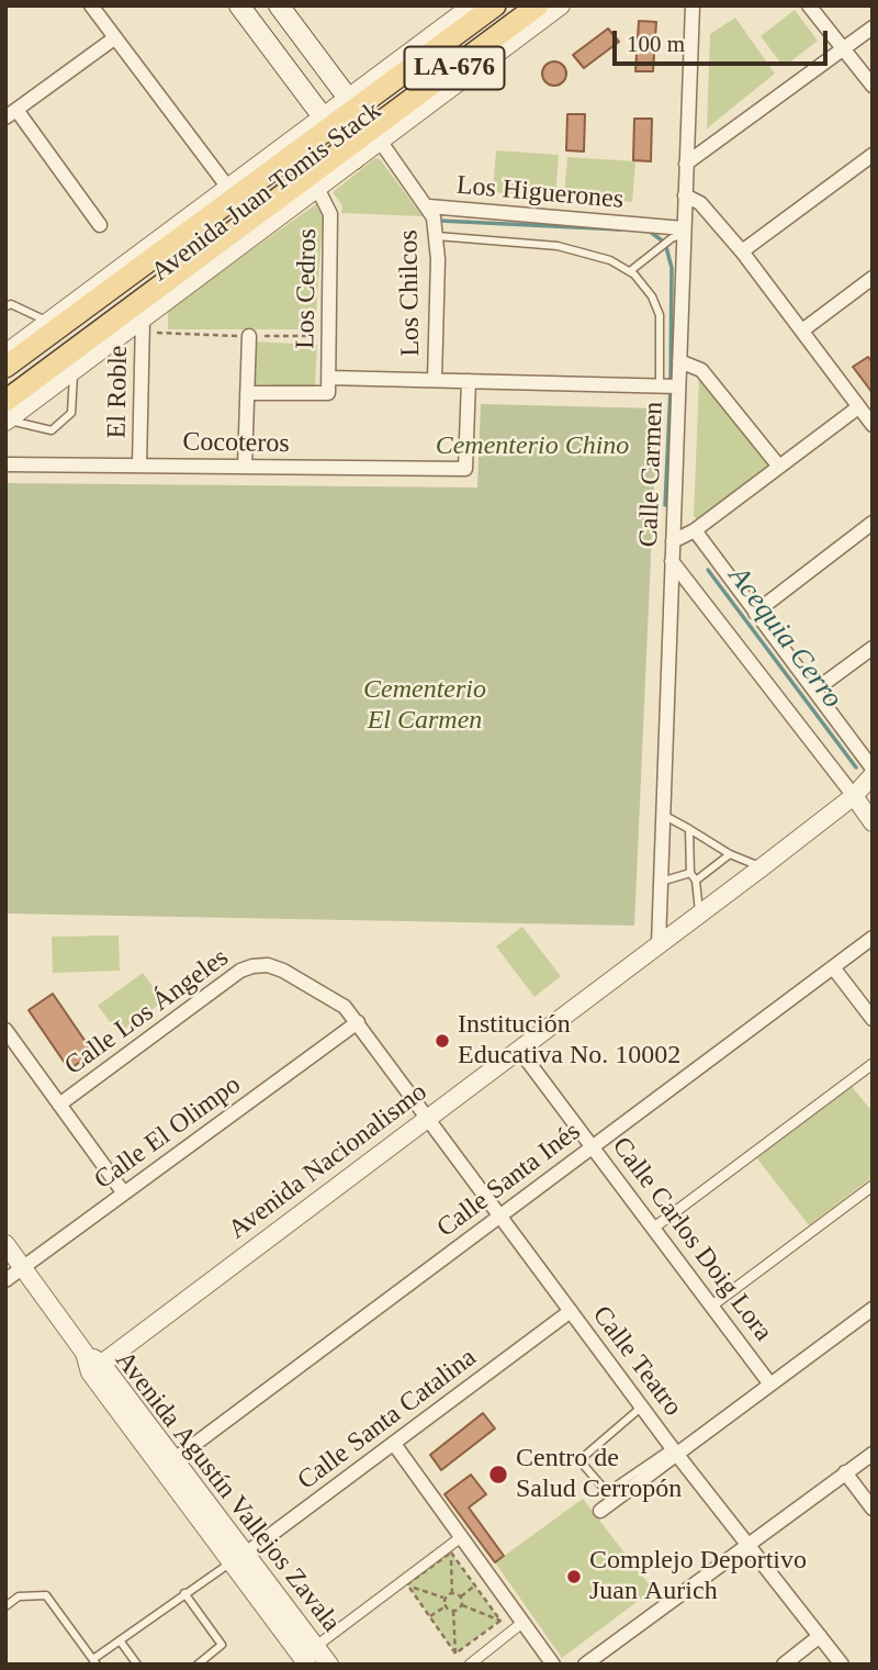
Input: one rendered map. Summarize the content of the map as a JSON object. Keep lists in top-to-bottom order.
{
  "streets": {
    "main road": ["LA-676", "Avenida Juan Tomis Stack"],
    "street": [
      "Los Higuerones",
      "Los Cedros",
      "Los Chilcos",
      "El Roble",
      "Cocoteros",
      "Calle Carmen",
      "Calle Los Ángeles",
      "Calle El Olimpo",
      "Avenida Nacionalismo",
      "Calle Santa Inés",
      "Calle Carlos Doig Lora",
      "Calle Teatro",
      "Calle Santa Catalina",
      "Avenida Agustín Vallejos Zavala"
    ]
  },
  "crossings": [
    ["Avenida Juan Tomis Stack", "Los Higuerones"],
    ["Avenida Juan Tomis Stack", "Los Cedros"],
    ["Avenida Juan Tomis Stack", "El Roble"],
    ["Los Higuerones", "Los Chilcos"],
    ["Los Higuerones", "Calle Carmen"],
    ["Los Cedros", "Cocoteros"],
    ["El Roble", "Cocoteros"],
    ["Calle Carmen", "Avenida Nacionalismo"],
    ["Calle Los Ángeles", "Calle El Olimpo"],
    ["Calle Los Ángeles", "Avenida Nacionalismo"],
    ["Calle Los Ángeles", "Calle Teatro"],
    ["Calle El Olimpo", "Avenida Agustín Vallejos Zavala"],
    ["Avenida Nacionalismo", "Calle Carlos Doig Lora"],
    ["Avenida Nacionalismo", "Calle Teatro"],
    ["Avenida Nacionalismo", "Avenida Agustín Vallejos Zavala"],
    ["Calle Santa Inés", "Calle Carlos Doig Lora"],
    ["Calle Santa Inés", "Calle Teatro"],
    ["Calle Santa Inés", "Avenida Agustín Vallejos Zavala"],
    ["Calle Teatro", "Calle Santa Catalina"],
    ["Calle Santa Catalina", "Avenida Agustín Vallejos Zavala"]
  ],
  "water": ["Acequia Cerro"],
  "parks": ["Cementerio Chino", "Cementerio El Carmen"],
  "places": ["Institución Educativa No. 10002", "Centro de Salud Cerropón", "Complejo Deportivo Juan Aurich"],
  "scale_bar": "100 m"
}
